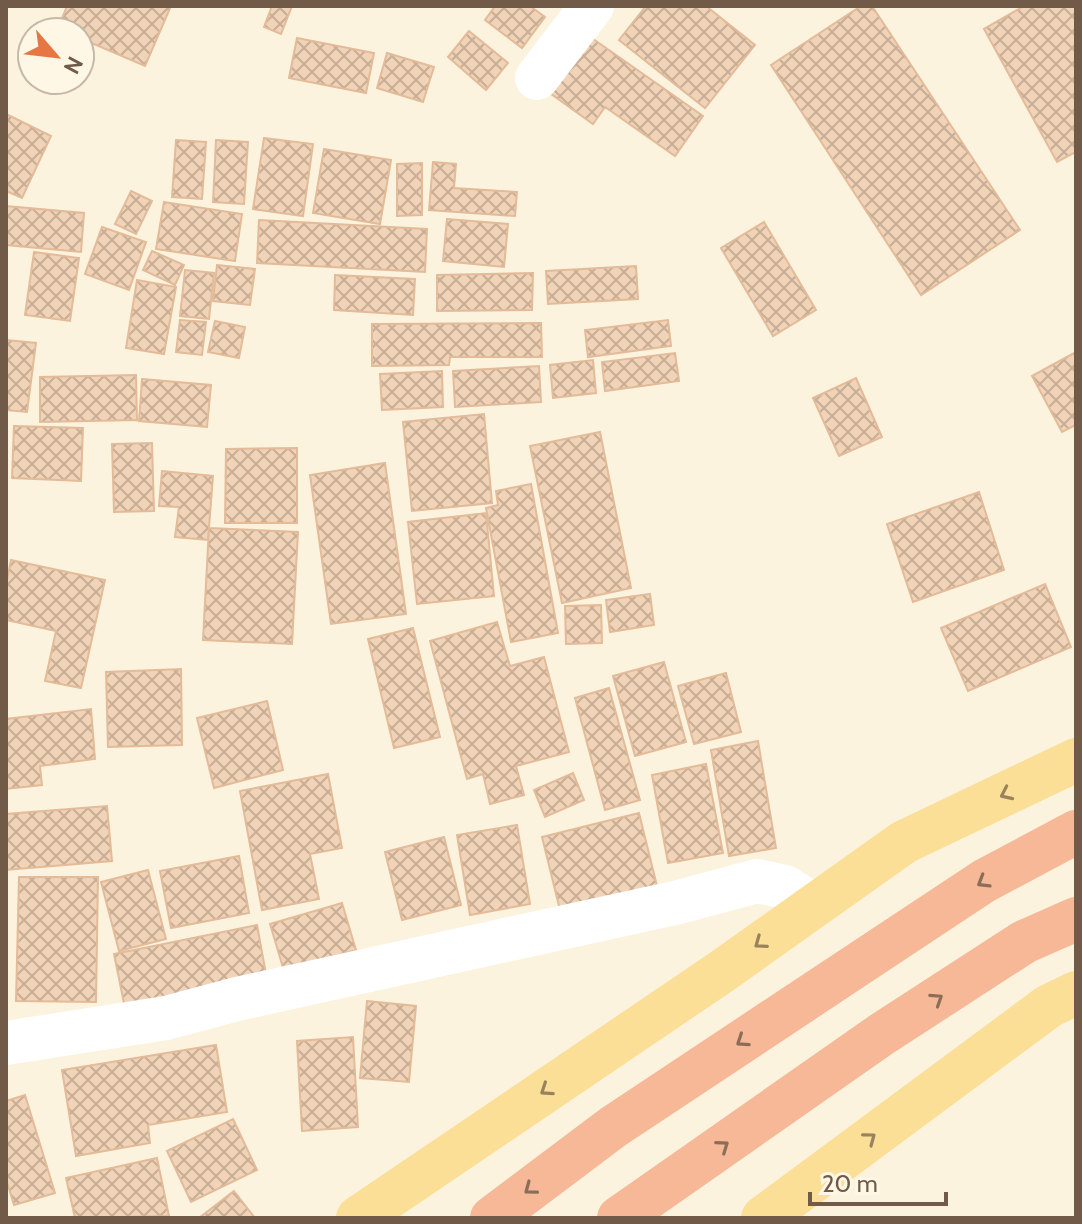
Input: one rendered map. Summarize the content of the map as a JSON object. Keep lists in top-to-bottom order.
{
  "scale_bar": "20 m",
  "north": "bottom right"
}
